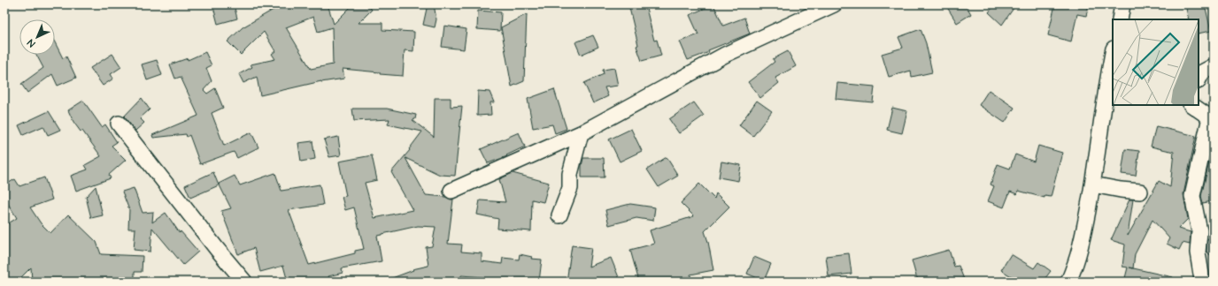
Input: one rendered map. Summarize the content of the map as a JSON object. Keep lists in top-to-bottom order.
{
  "north": "bottom left"
}
